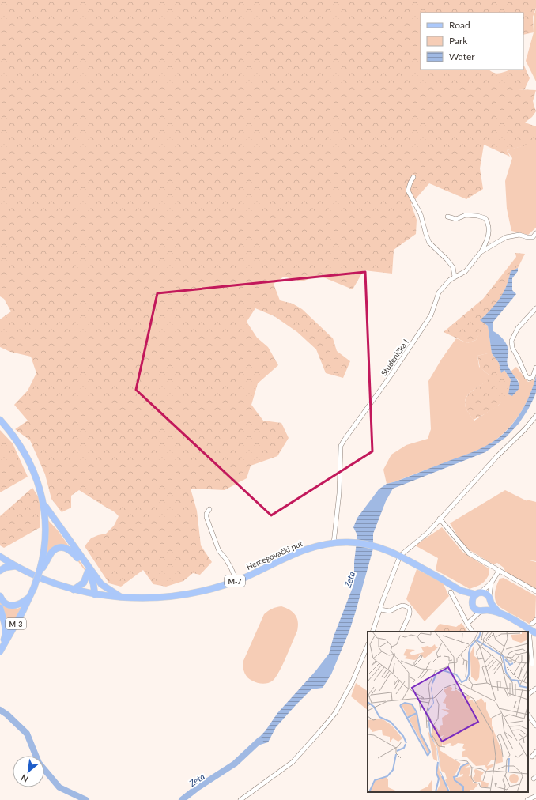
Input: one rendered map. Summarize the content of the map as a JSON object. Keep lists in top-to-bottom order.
{
  "streets": {
    "main road": ["Hercegovački put", "M-7", "M-3"],
    "street": ["Studenička I"]
  },
  "crossings": [
    ["Studenička I", "Hercegovački put"],
    ["Hercegovački put", "M-7"]
  ],
  "water": ["Zeta"],
  "legend": ["Road", "Park", "Water"],
  "north": "bottom left"
}
